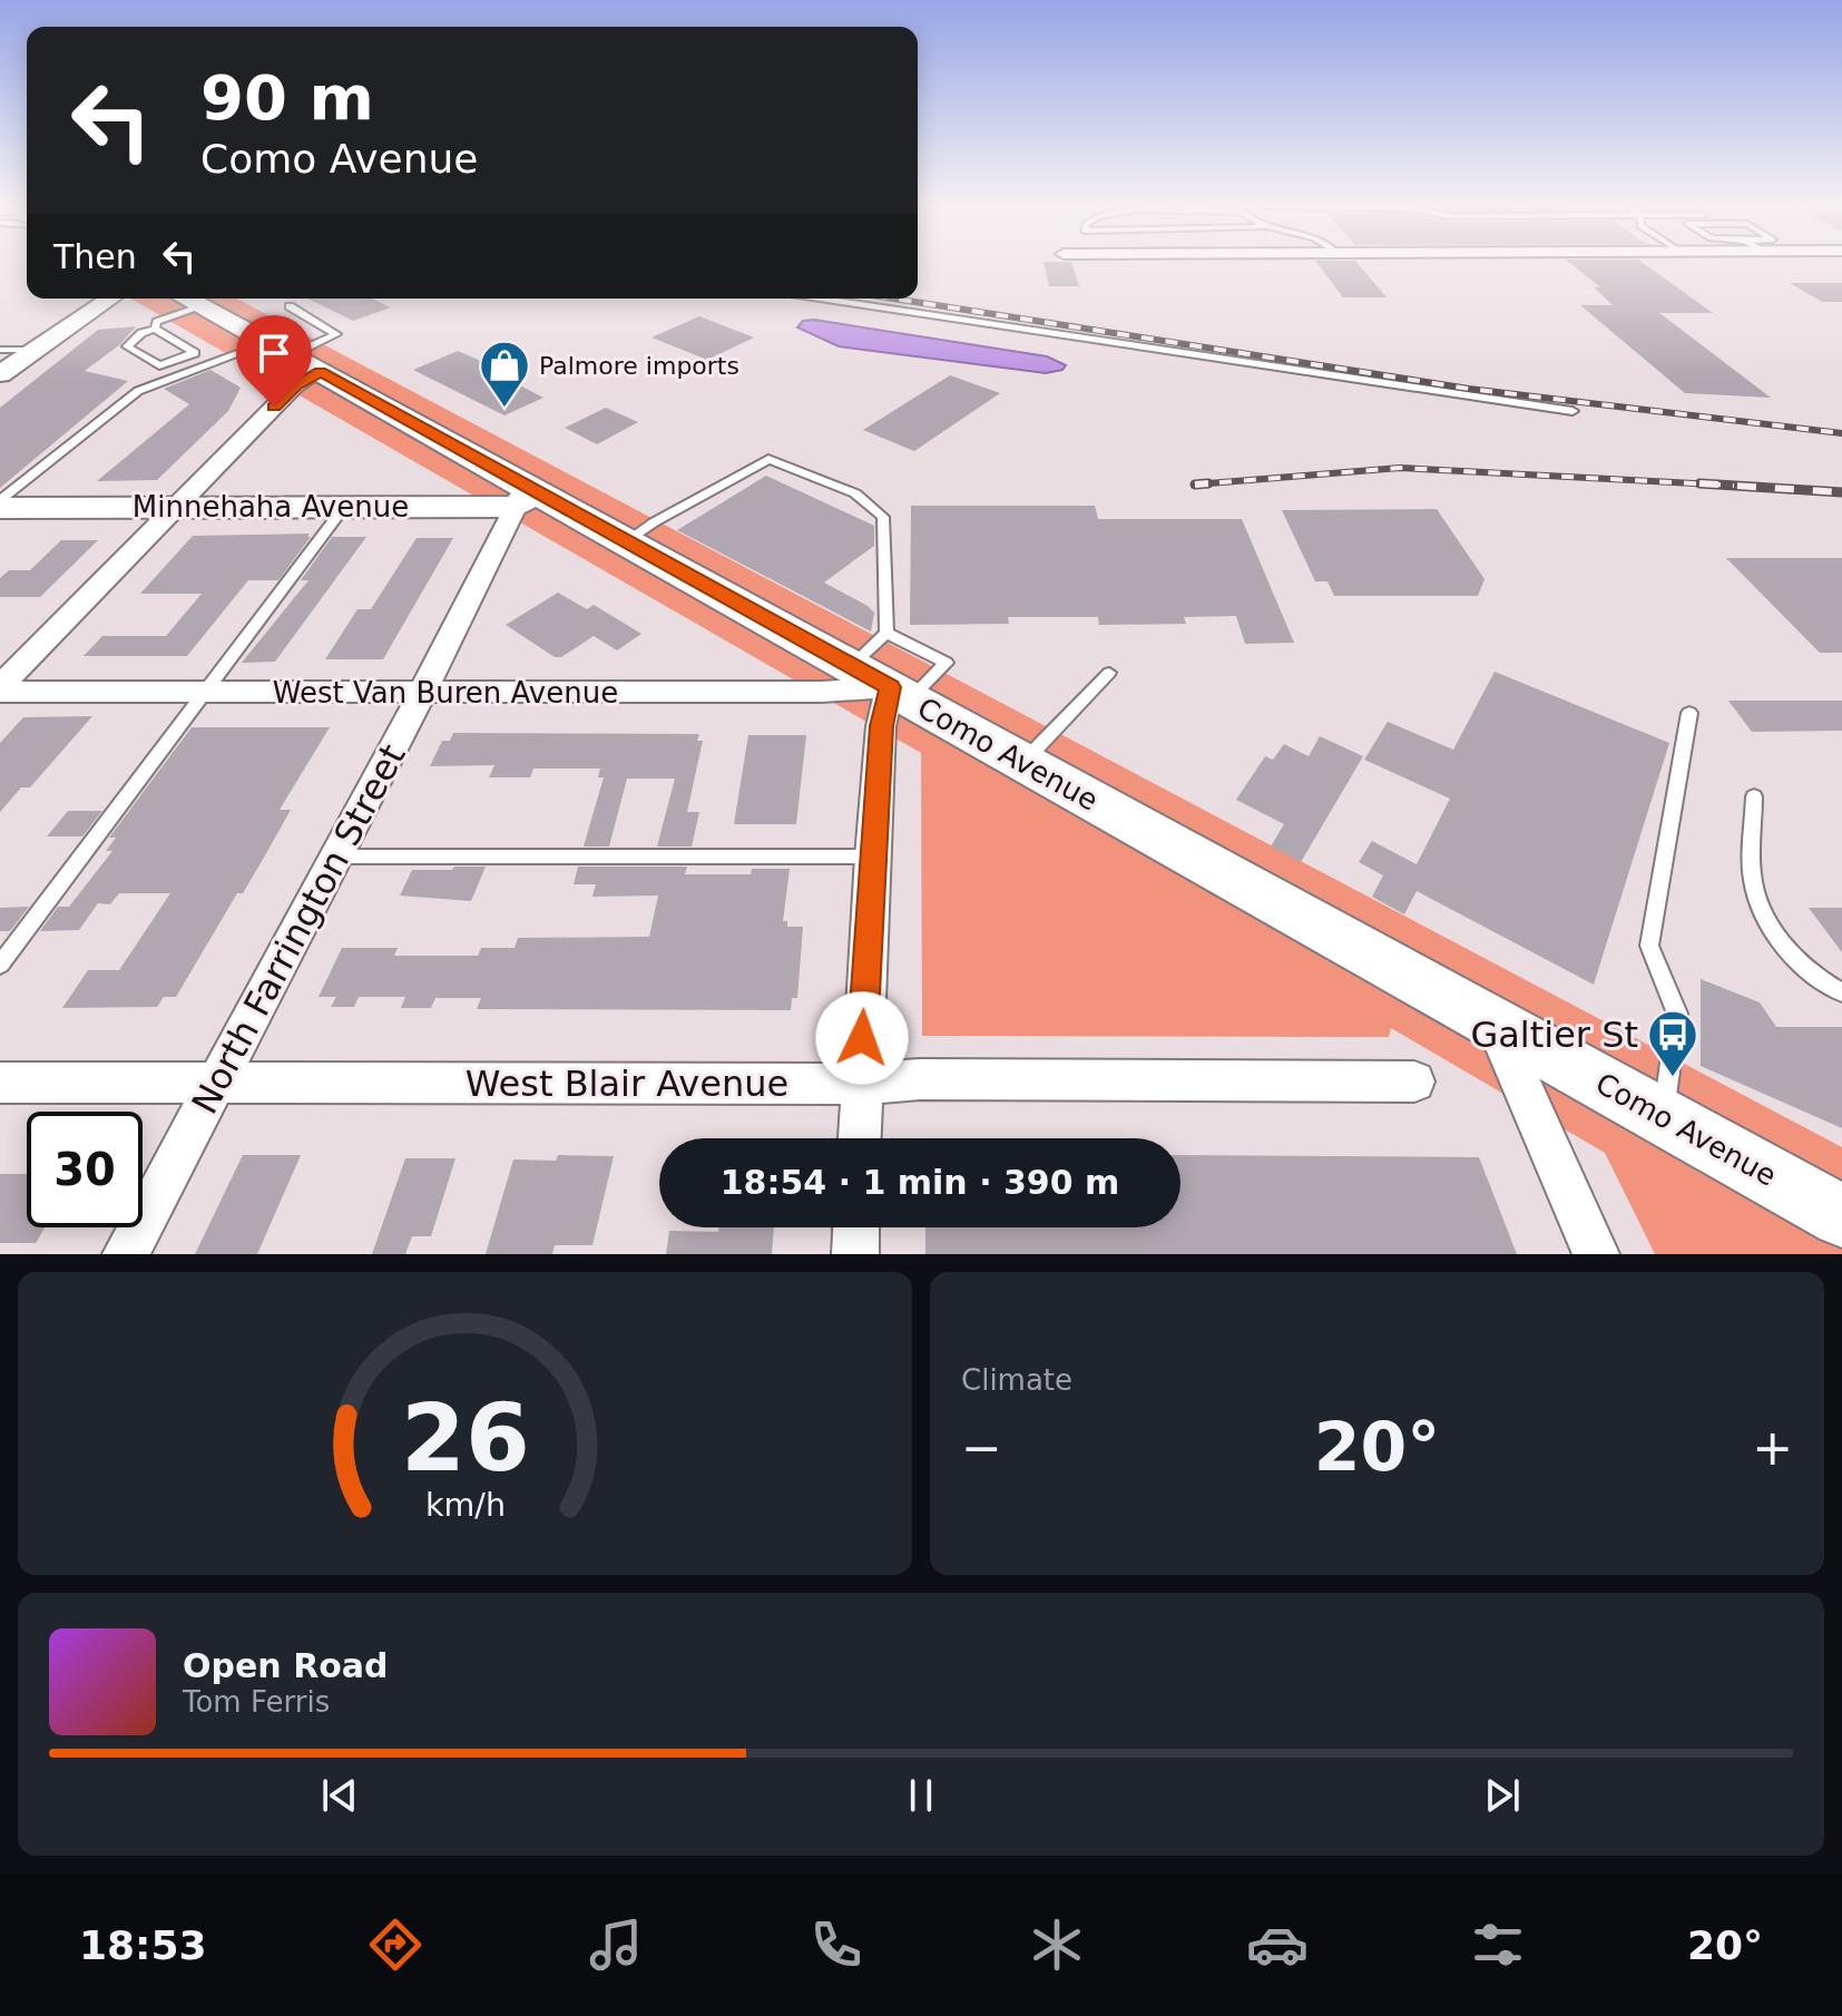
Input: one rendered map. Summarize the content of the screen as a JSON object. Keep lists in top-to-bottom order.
{
  "streets": {
    "main road": ["Minnehaha Avenue", "Como Avenue"],
    "street": ["West Van Buren Avenue", "North Farrington Street", "West Blair Avenue"]
  },
  "crossings": [
    ["Minnehaha Avenue", "Como Avenue"],
    ["Minnehaha Avenue", "North Farrington Street"],
    ["West Van Buren Avenue", "Como Avenue"],
    ["West Van Buren Avenue", "North Farrington Street"],
    ["Como Avenue", "North Farrington Street"],
    ["North Farrington Street", "West Blair Avenue"]
  ],
  "places": {
    "shop": ["Palmore imports"],
    "bus stop": ["Galtier St"]
  },
  "page": {
    "turn": ["90 m", "Como Avenue"],
    "then": "Then",
    "limit": "30",
    "trip": "18:54 · 1 min · 390 m",
    "tile": "Climate",
    "heat": ["−", "20°", "+"],
    "song": ["Open Road", "Tom Ferris"],
    "tabs": ["18:53", "20°"],
    "gauge": ["26", "km/h"]
  }
}
